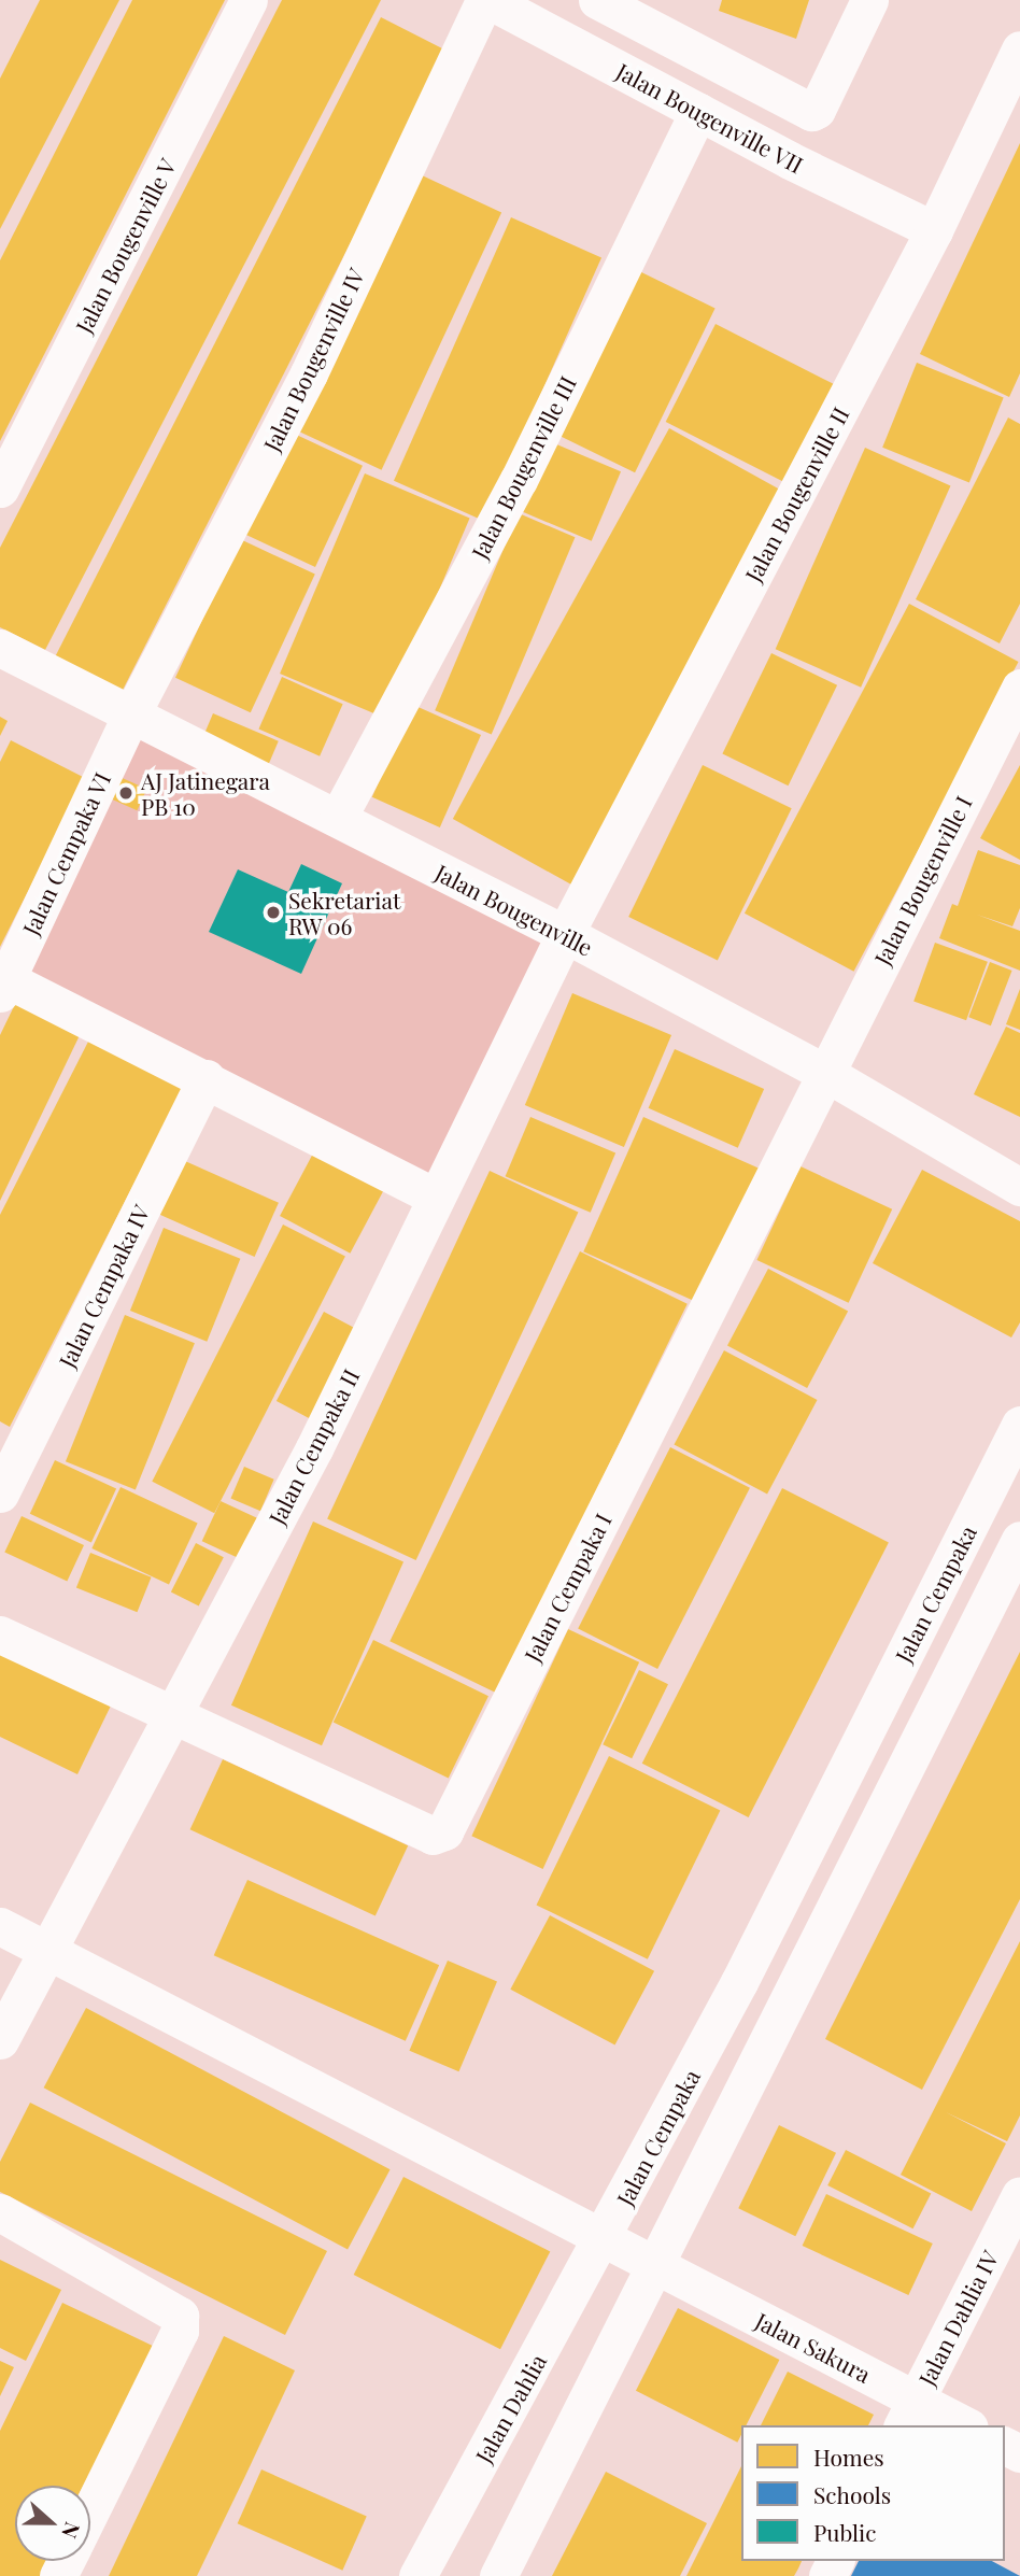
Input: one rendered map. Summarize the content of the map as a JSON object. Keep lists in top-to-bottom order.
{
  "streets": {
    "street": [
      "Jalan Bougenville VII",
      "Jalan Bougenville V",
      "Jalan Bougenville IV",
      "Jalan Bougenville III",
      "Jalan Bougenville II",
      "Jalan Cempaka VI",
      "Jalan Bougenville I",
      "Jalan Bougenville",
      "Jalan Cempaka IV",
      "Jalan Cempaka II",
      "Jalan Cempaka I",
      "Jalan Cempaka",
      "Jalan Dahlia IV",
      "Jalan Sakura",
      "Jalan Dahlia"
    ]
  },
  "crossings": [
    ["Jalan Bougenville VII", "Jalan Bougenville IV"],
    ["Jalan Bougenville VII", "Jalan Bougenville III"],
    ["Jalan Bougenville VII", "Jalan Bougenville II"],
    ["Jalan Bougenville IV", "Jalan Cempaka VI"],
    ["Jalan Bougenville IV", "Jalan Bougenville"],
    ["Jalan Bougenville III", "Jalan Bougenville"],
    ["Jalan Bougenville II", "Jalan Bougenville"],
    ["Jalan Bougenville II", "Jalan Cempaka II"],
    ["Jalan Cempaka VI", "Jalan Bougenville"],
    ["Jalan Bougenville I", "Jalan Bougenville"],
    ["Jalan Bougenville I", "Jalan Cempaka I"],
    ["Jalan Bougenville", "Jalan Cempaka II"],
    ["Jalan Bougenville", "Jalan Cempaka I"],
    ["Jalan Cempaka II", "Jalan Cempaka I"],
    ["Jalan Cempaka", "Jalan Sakura"],
    ["Jalan Cempaka", "Jalan Dahlia"],
    ["Jalan Dahlia IV", "Jalan Sakura"],
    ["Jalan Sakura", "Jalan Dahlia"]
  ],
  "places": ["AJ Jatinegara PB 10", "Sekretariat RW 06"],
  "legend": ["Homes", "Schools", "Public"],
  "north": "right"
}
